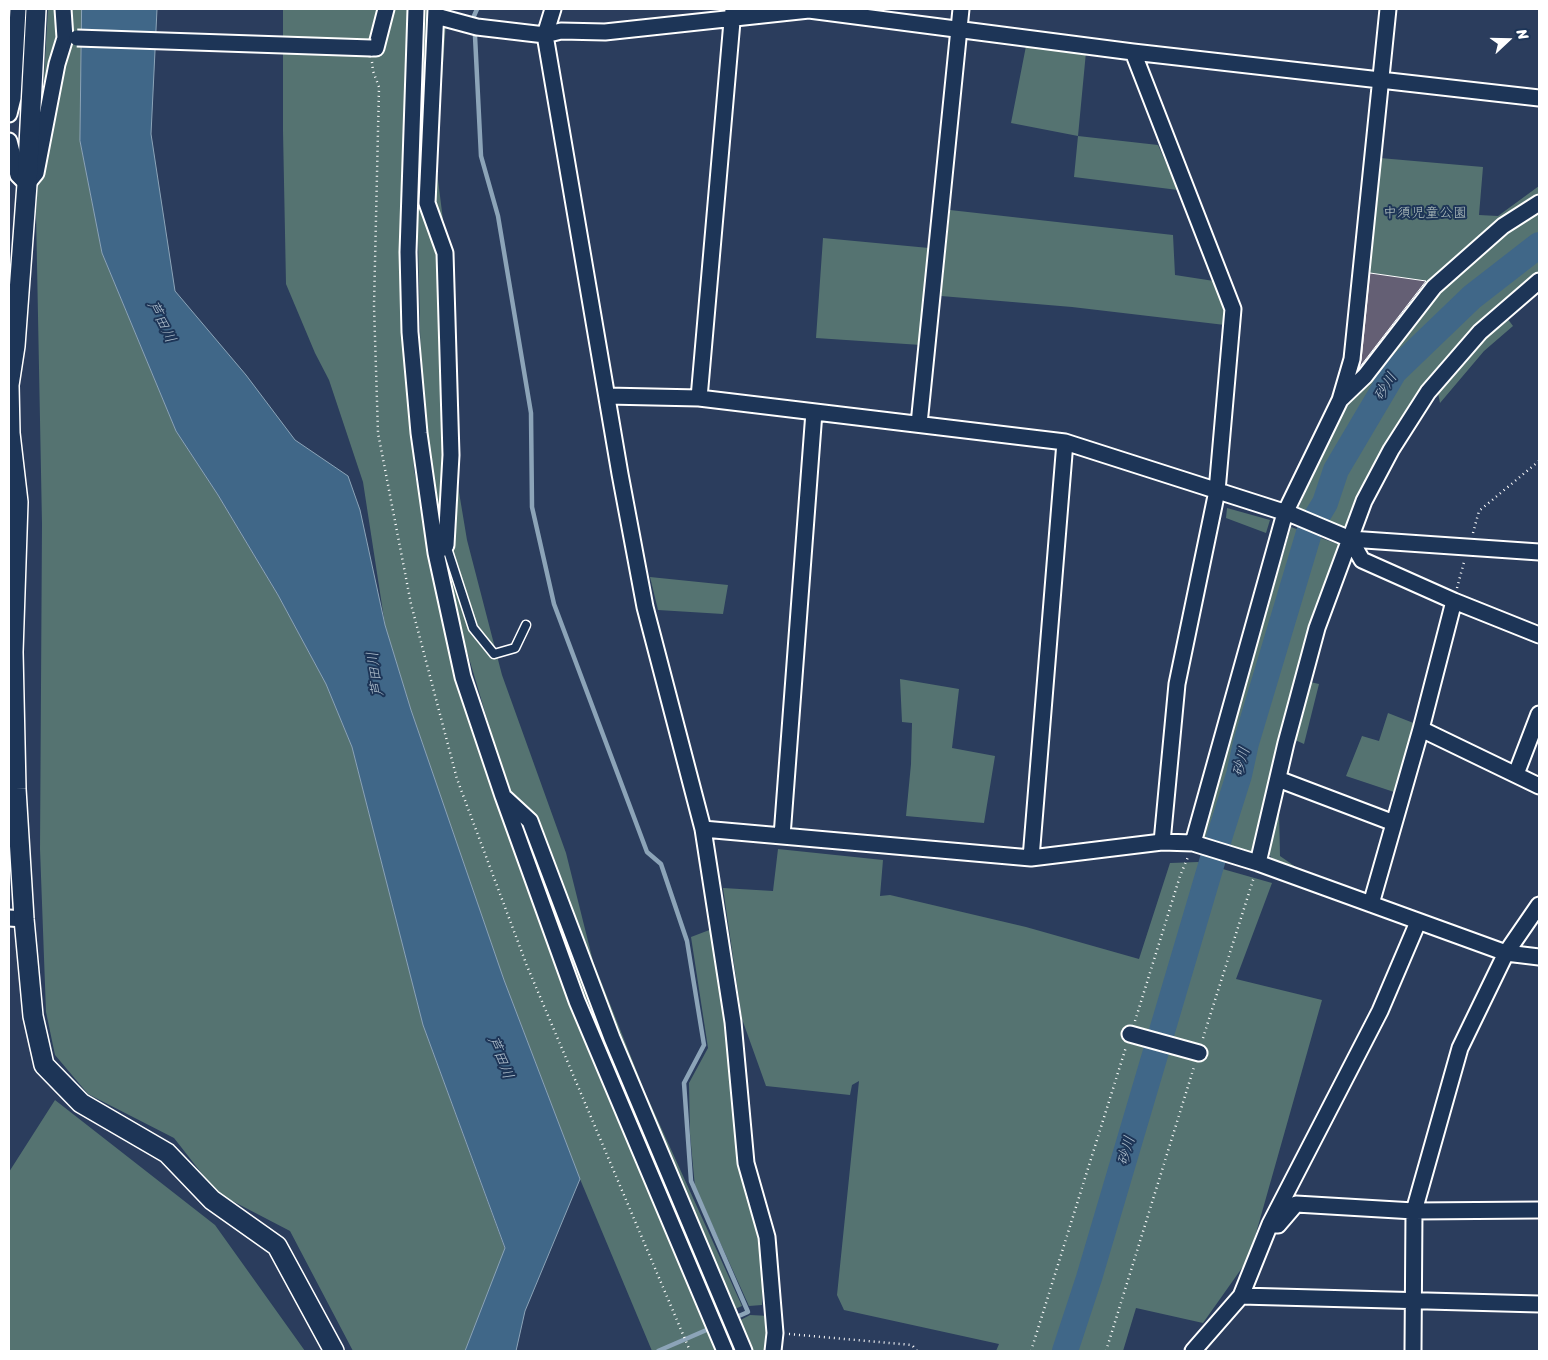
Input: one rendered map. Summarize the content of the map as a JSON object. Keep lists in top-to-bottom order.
{
  "water": ["芦田川", "砂川"],
  "parks": ["中須児童公園"],
  "north": "right"
}
